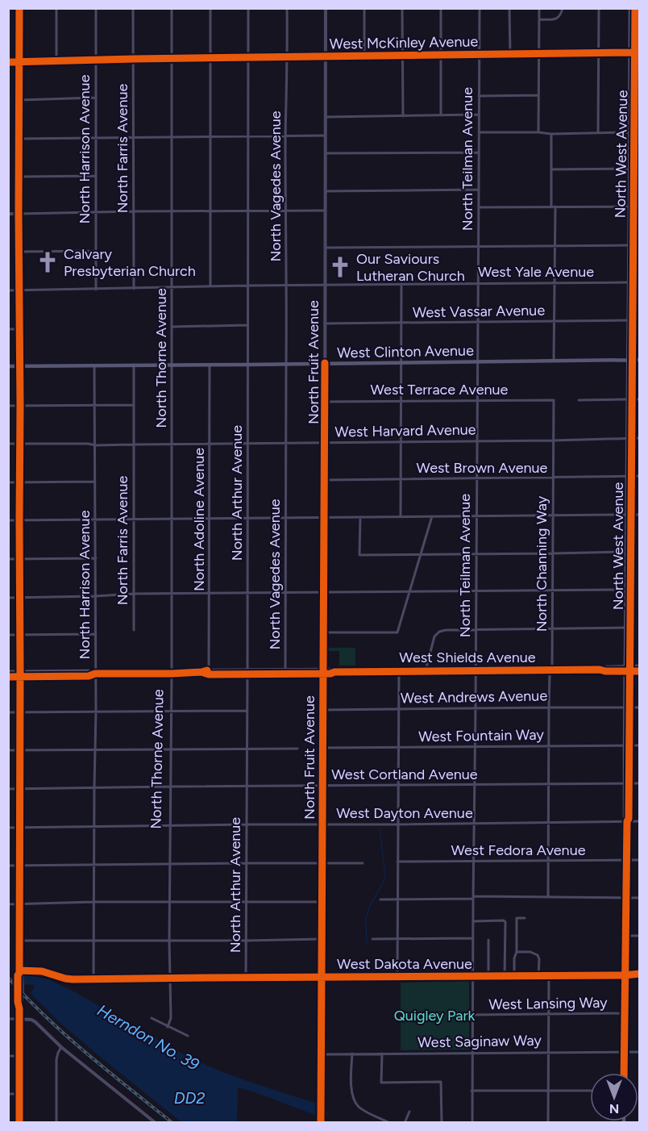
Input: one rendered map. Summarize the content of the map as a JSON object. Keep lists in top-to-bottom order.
{
  "streets": {
    "main road": [
      "West McKinley Avenue",
      "North West Avenue",
      "West Clinton Avenue",
      "West Shields Avenue"
    ],
    "street": [
      "North Farris Avenue",
      "North Harrison Avenue",
      "North Teilman Avenue",
      "North Vagedes Avenue",
      "West Yale Avenue",
      "West Vassar Avenue",
      "North Thorne Avenue",
      "North Fruit Avenue",
      "West Terrace Avenue",
      "West Harvard Avenue",
      "West Brown Avenue",
      "North Arthur Avenue",
      "North Adoline Avenue",
      "North Channing Way",
      "West Andrews Avenue",
      "West Fountain Way",
      "West Cortland Avenue",
      "West Dayton Avenue",
      "West Fedora Avenue",
      "West Dakota Avenue",
      "West Lansing Way",
      "West Saginaw Way"
    ]
  },
  "crossings": [
    ["West McKinley Avenue", "North Farris Avenue"],
    ["West McKinley Avenue", "North Harrison Avenue"],
    ["West McKinley Avenue", "North West Avenue"],
    ["West McKinley Avenue", "North Teilman Avenue"],
    ["West McKinley Avenue", "North Vagedes Avenue"],
    ["West McKinley Avenue", "North Thorne Avenue"],
    ["West McKinley Avenue", "North Fruit Avenue"],
    ["West McKinley Avenue", "North Arthur Avenue"],
    ["North Farris Avenue", "West Yale Avenue"],
    ["North Farris Avenue", "West Clinton Avenue"],
    ["North Farris Avenue", "West Harvard Avenue"],
    ["North Harrison Avenue", "West Yale Avenue"],
    ["North Harrison Avenue", "West Clinton Avenue"],
    ["North Harrison Avenue", "West Harvard Avenue"],
    ["North Harrison Avenue", "West Shields Avenue"],
    ["North Harrison Avenue", "West Cortland Avenue"],
    ["North Harrison Avenue", "West Dayton Avenue"],
    ["North Harrison Avenue", "West Dakota Avenue"],
    ["North West Avenue", "West Yale Avenue"],
    ["North West Avenue", "West Vassar Avenue"],
    ["North West Avenue", "West Clinton Avenue"],
    ["North West Avenue", "West Harvard Avenue"],
    ["North West Avenue", "West Brown Avenue"],
    ["North West Avenue", "West Shields Avenue"],
    ["North West Avenue", "West Andrews Avenue"],
    ["North West Avenue", "West Fountain Way"],
    ["North West Avenue", "West Cortland Avenue"],
    ["North West Avenue", "West Dayton Avenue"],
    ["North West Avenue", "West Fedora Avenue"],
    ["North West Avenue", "West Dakota Avenue"],
    ["North West Avenue", "West Lansing Way"],
    ["North West Avenue", "West Saginaw Way"],
    ["North Teilman Avenue", "West Yale Avenue"],
    ["North Teilman Avenue", "West Vassar Avenue"],
    ["North Teilman Avenue", "West Clinton Avenue"],
    ["North Teilman Avenue", "West Terrace Avenue"],
    ["North Teilman Avenue", "West Harvard Avenue"],
    ["North Teilman Avenue", "West Brown Avenue"],
    ["North Teilman Avenue", "West Shields Avenue"],
    ["North Teilman Avenue", "West Andrews Avenue"],
    ["North Teilman Avenue", "West Fountain Way"],
    ["North Teilman Avenue", "West Cortland Avenue"],
    ["North Teilman Avenue", "West Dayton Avenue"],
    ["North Teilman Avenue", "West Fedora Avenue"],
    ["North Teilman Avenue", "West Dakota Avenue"],
    ["North Teilman Avenue", "West Lansing Way"],
    ["North Teilman Avenue", "West Saginaw Way"],
    ["North Vagedes Avenue", "West Yale Avenue"],
    ["North Vagedes Avenue", "West Clinton Avenue"],
    ["North Vagedes Avenue", "West Harvard Avenue"],
    ["North Vagedes Avenue", "West Shields Avenue"],
    ["West Yale Avenue", "North Thorne Avenue"],
    ["West Yale Avenue", "North Fruit Avenue"],
    ["West Yale Avenue", "North Arthur Avenue"],
    ["West Vassar Avenue", "North Fruit Avenue"],
    ["West Clinton Avenue", "North Thorne Avenue"],
    ["West Clinton Avenue", "North Fruit Avenue"],
    ["West Clinton Avenue", "North Arthur Avenue"],
    ["West Clinton Avenue", "North Adoline Avenue"],
    ["North Thorne Avenue", "West Harvard Avenue"],
    ["North Thorne Avenue", "West Shields Avenue"],
    ["North Thorne Avenue", "West Cortland Avenue"],
    ["North Thorne Avenue", "West Dayton Avenue"],
    ["North Thorne Avenue", "West Dakota Avenue"],
    ["North Fruit Avenue", "West Terrace Avenue"],
    ["North Fruit Avenue", "West Harvard Avenue"],
    ["North Fruit Avenue", "West Brown Avenue"],
    ["North Fruit Avenue", "West Shields Avenue"],
    ["North Fruit Avenue", "West Andrews Avenue"],
    ["North Fruit Avenue", "West Fountain Way"],
    ["North Fruit Avenue", "West Cortland Avenue"],
    ["North Fruit Avenue", "West Dayton Avenue"],
    ["North Fruit Avenue", "West Dakota Avenue"],
    ["North Fruit Avenue", "West Saginaw Way"],
    ["West Terrace Avenue", "North Channing Way"],
    ["West Harvard Avenue", "North Arthur Avenue"],
    ["West Harvard Avenue", "North Adoline Avenue"],
    ["West Harvard Avenue", "North Channing Way"],
    ["West Brown Avenue", "North Channing Way"],
    ["North Arthur Avenue", "West Shields Avenue"],
    ["North Arthur Avenue", "West Cortland Avenue"],
    ["North Arthur Avenue", "West Dayton Avenue"],
    ["North Arthur Avenue", "West Dakota Avenue"],
    ["North Adoline Avenue", "West Shields Avenue"],
    ["North Channing Way", "West Shields Avenue"],
    ["North Channing Way", "West Andrews Avenue"]
  ],
  "water": ["Herndon No. 39", "DD2"],
  "parks": ["Quigley Park"],
  "places": {
    "church": ["Calvary Presbyterian Church", "Our Saviours Lutheran Church"]
  },
  "north": "bottom"
}
